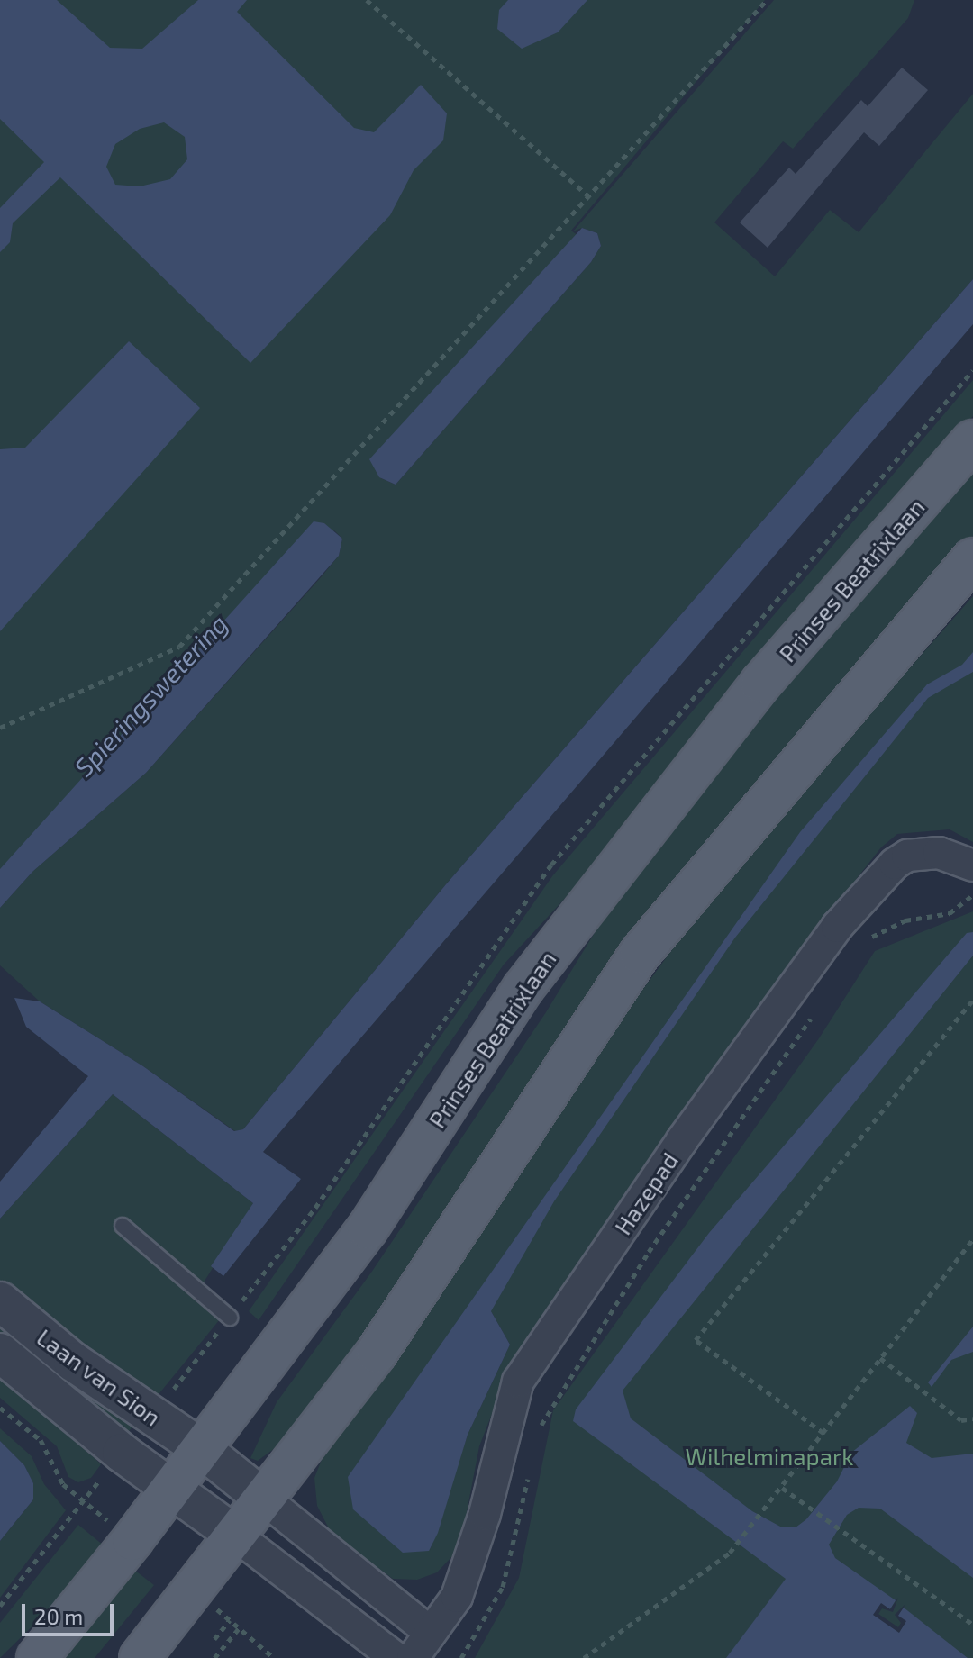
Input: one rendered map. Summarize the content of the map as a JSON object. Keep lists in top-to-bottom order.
{
  "streets": {
    "main road": ["Prinses Beatrixlaan"],
    "street": ["Hazepad", "Laan van Sion"]
  },
  "crossings": [
    ["Prinses Beatrixlaan", "Laan van Sion"]
  ],
  "water": ["Spieringswetering"],
  "parks": ["Wilhelminapark"],
  "scale_bar": "20 m"
}
